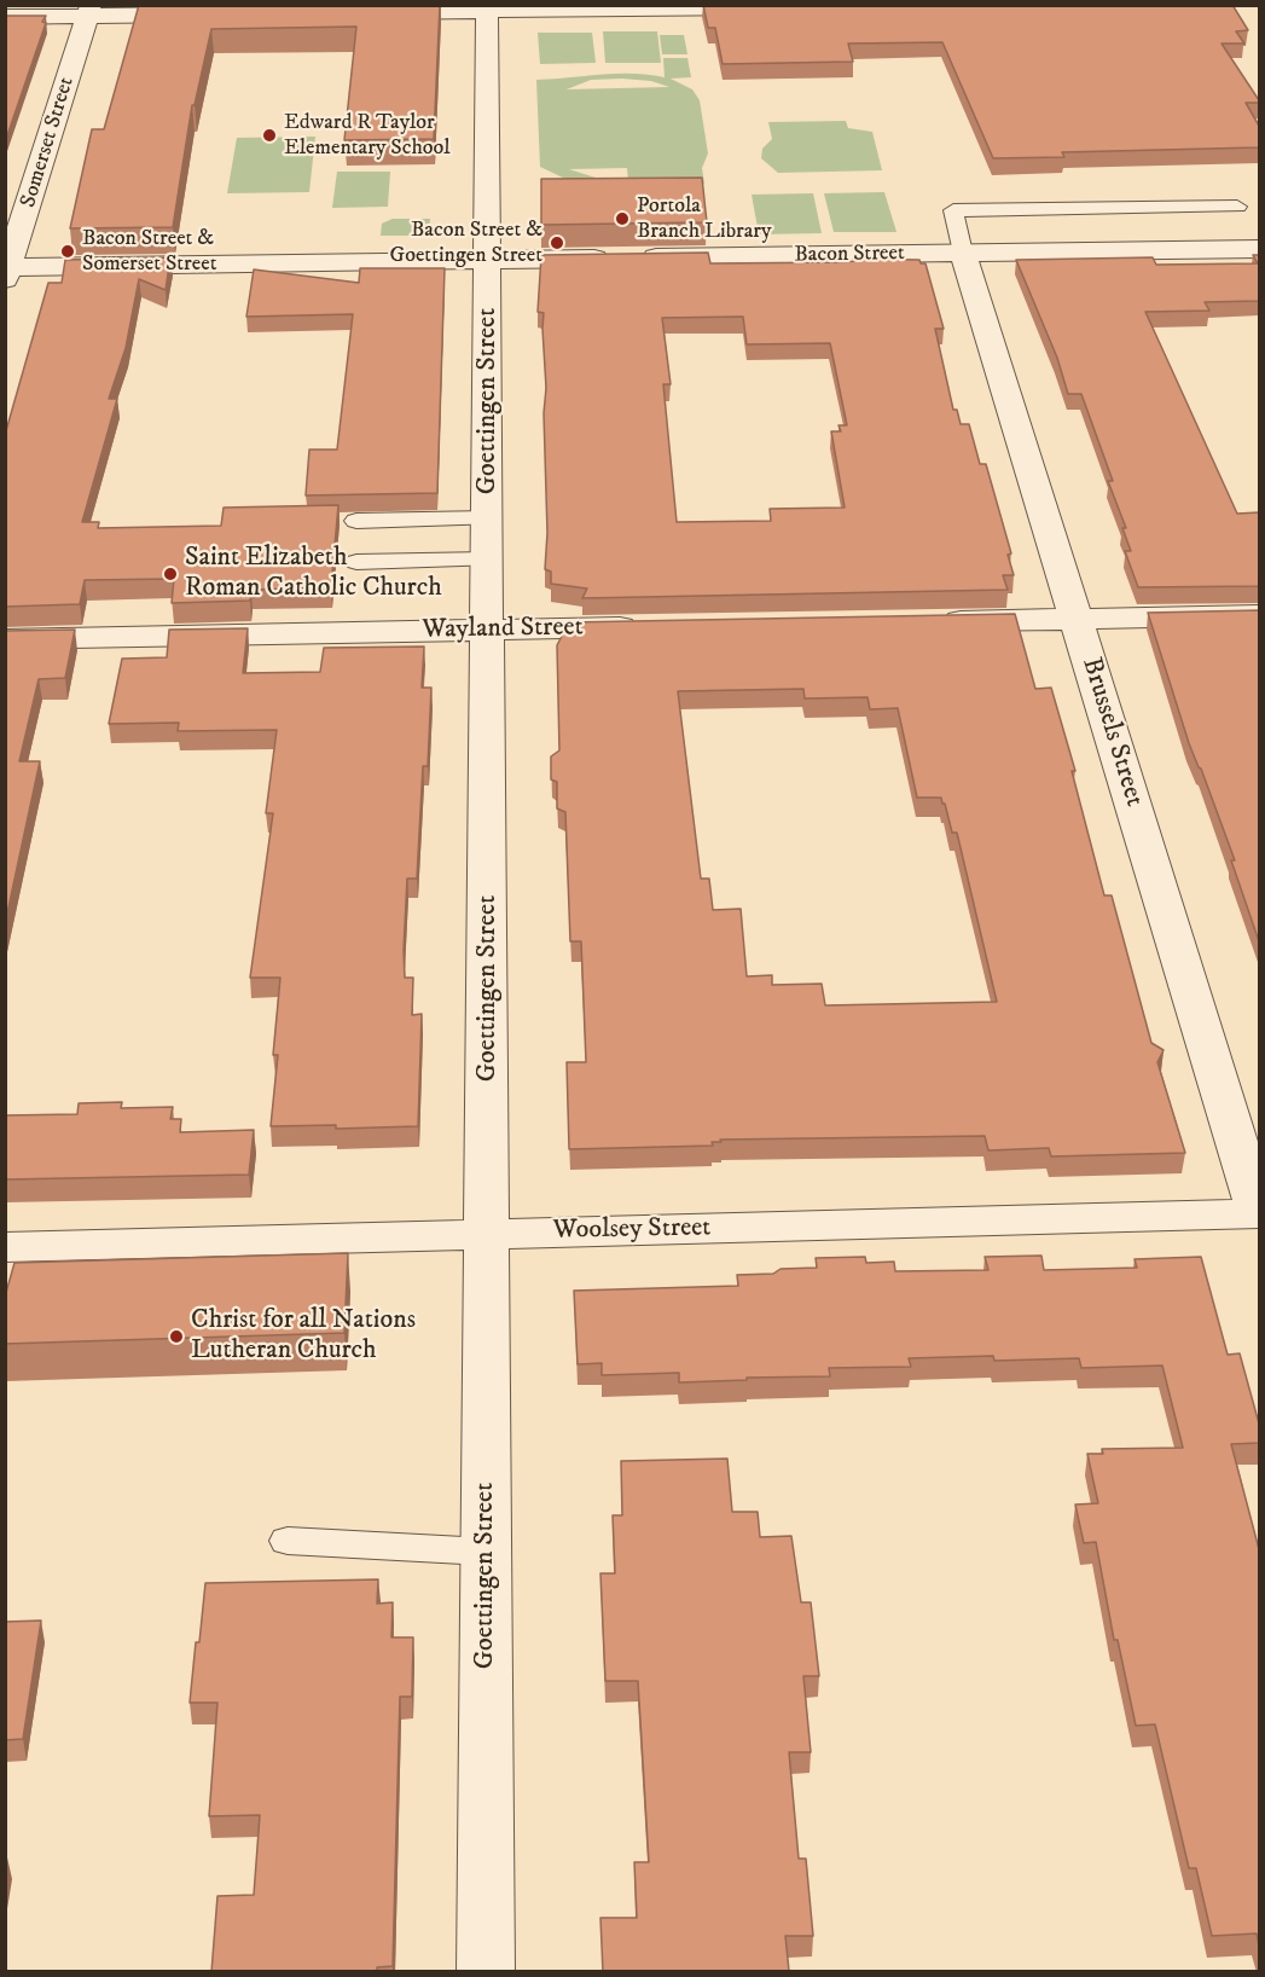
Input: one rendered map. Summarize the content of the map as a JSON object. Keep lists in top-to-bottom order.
{
  "streets": {
    "street": [
      "Somerset Street",
      "Bacon Street",
      "Goettingen Street",
      "Wayland Street",
      "Brussels Street",
      "Woolsey Street"
    ]
  },
  "crossings": [
    ["Somerset Street", "Bacon Street"],
    ["Bacon Street", "Goettingen Street"],
    ["Bacon Street", "Brussels Street"],
    ["Goettingen Street", "Wayland Street"],
    ["Goettingen Street", "Woolsey Street"],
    ["Brussels Street", "Woolsey Street"]
  ],
  "places": [
    "Edward R Taylor Elementary School",
    "Portola Branch Library",
    "Bacon Street & Goettingen Street",
    "Bacon Street & Somerset Street",
    "Saint Elizabeth Roman Catholic Church",
    "Christ for all Nations Lutheran Church"
  ]
}
